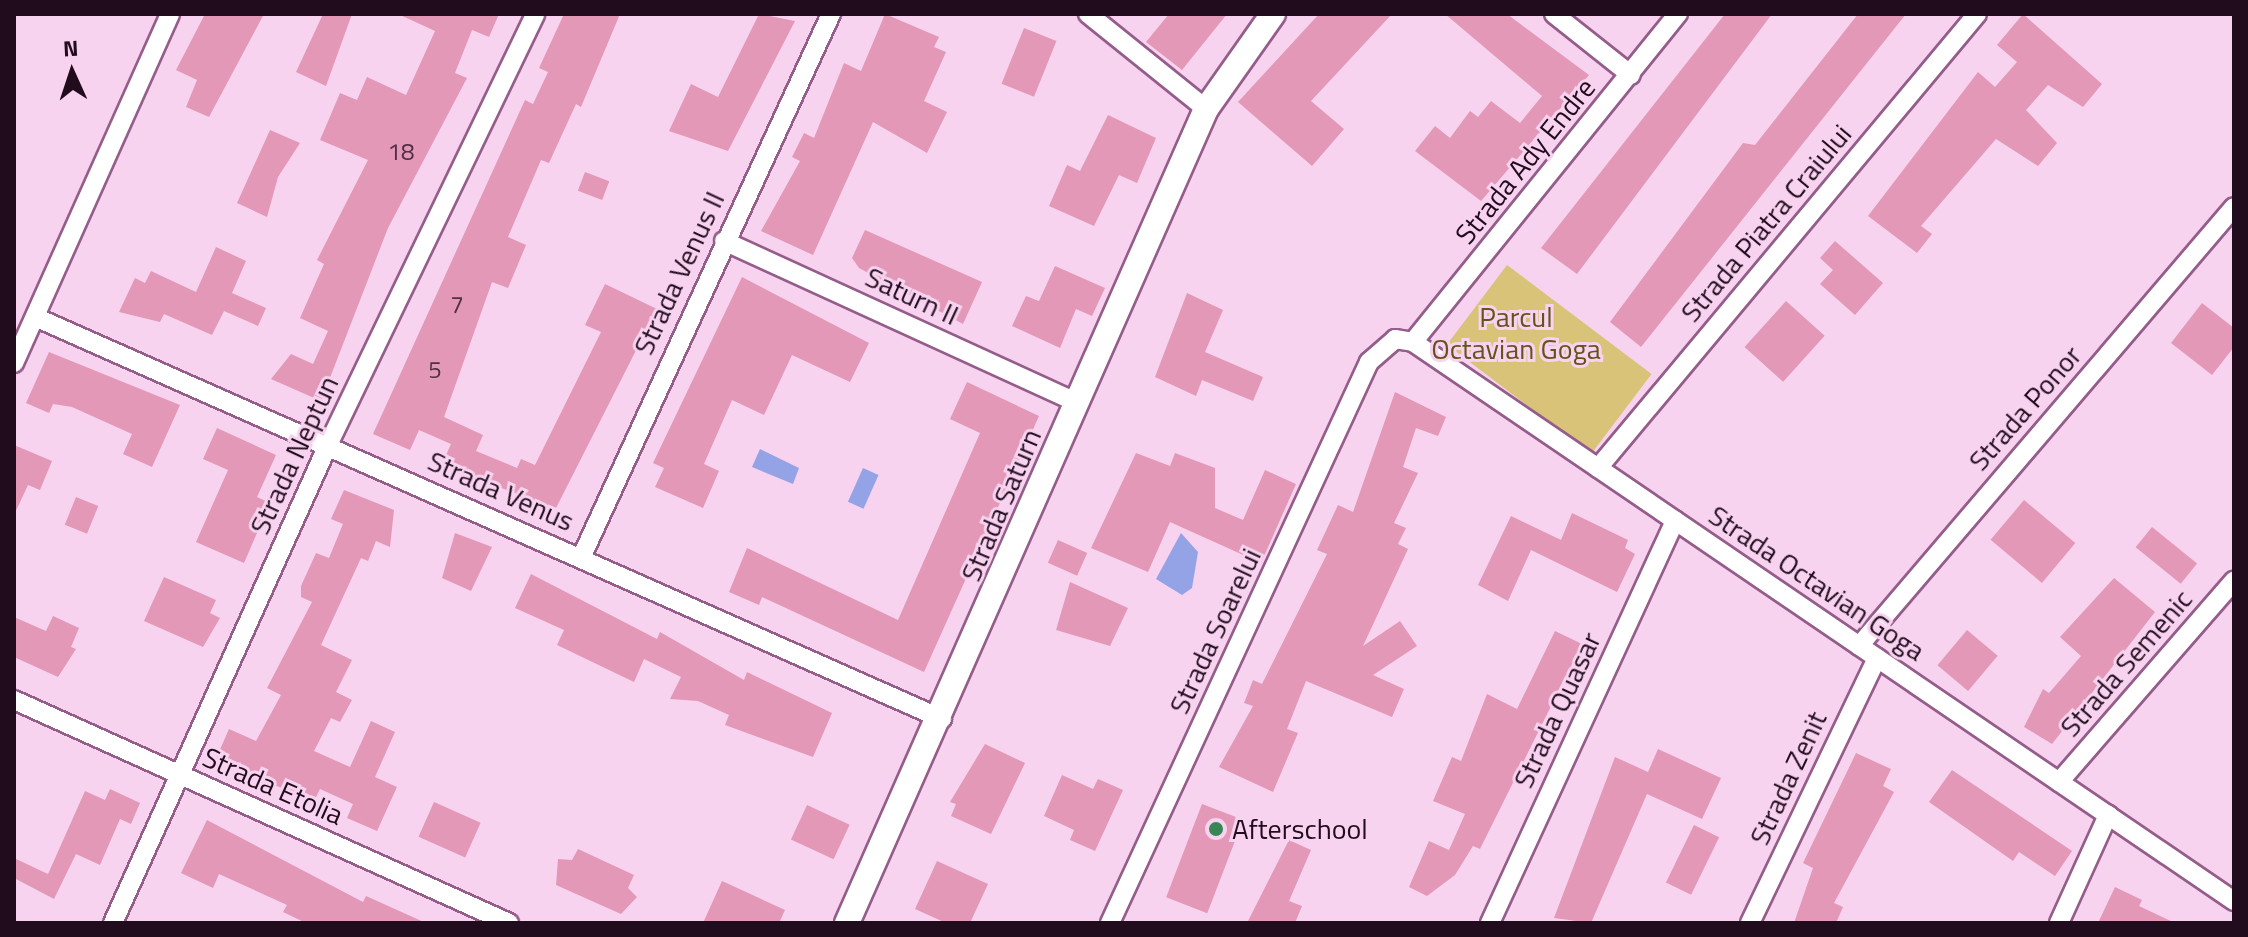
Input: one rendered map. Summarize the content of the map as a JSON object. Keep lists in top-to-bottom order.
{
  "streets": {
    "street": [
      "Strada Ady Endre",
      "Strada Piatra Craiului",
      "Strada Venus II",
      "Saturn II",
      "Strada Ponor",
      "Strada Neptun",
      "Strada Venus",
      "Strada Saturn",
      "Strada Octavian Goga",
      "Strada Soarelui",
      "Strada Semenic",
      "Strada Quasar",
      "Strada Zenit",
      "Strada Etolia"
    ]
  },
  "crossings": [
    ["Strada Ady Endre", "Strada Octavian Goga"],
    ["Strada Ady Endre", "Strada Soarelui"],
    ["Strada Piatra Craiului", "Strada Octavian Goga"],
    ["Strada Venus II", "Saturn II"],
    ["Strada Venus II", "Strada Venus"],
    ["Saturn II", "Strada Saturn"],
    ["Strada Ponor", "Strada Octavian Goga"],
    ["Strada Neptun", "Strada Venus"],
    ["Strada Neptun", "Strada Etolia"],
    ["Strada Venus", "Strada Saturn"],
    ["Strada Octavian Goga", "Strada Soarelui"],
    ["Strada Octavian Goga", "Strada Semenic"],
    ["Strada Octavian Goga", "Strada Quasar"],
    ["Strada Octavian Goga", "Strada Zenit"]
  ],
  "parks": ["Parcul Octavian Goga"],
  "places": ["Afterschool"],
  "house_numbers": ["18", "7", "5"],
  "north": "top"
}
